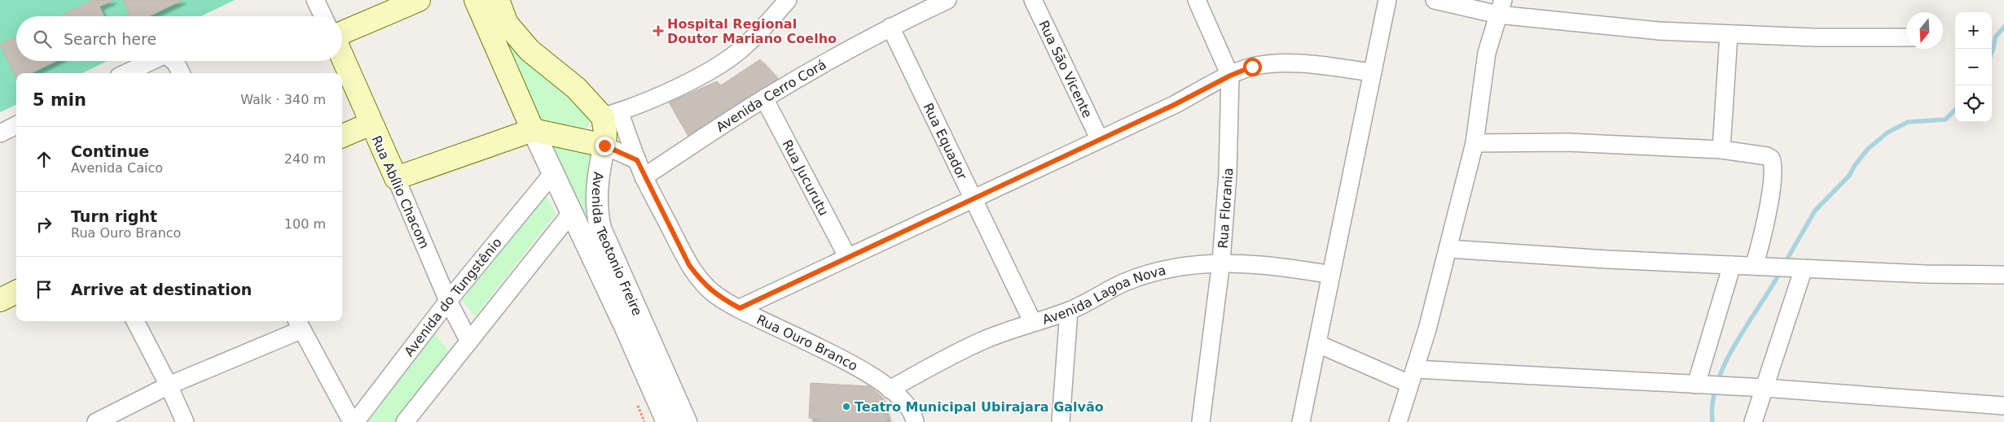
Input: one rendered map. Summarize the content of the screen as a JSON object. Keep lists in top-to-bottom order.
{
  "streets": {
    "main road": ["Rua Abílio Chacom", "Avenida Teotonio Freire"],
    "street": [
      "Rua São Vicente",
      "Avenida Cerro Corá",
      "Rua Equador",
      "Rua Jucurutu",
      "Rua Florania",
      "Avenida Lagoa Nova",
      "Avenida do Tungstênio",
      "Rua Ouro Branco"
    ]
  },
  "crossings": [
    ["Avenida Cerro Corá", "Rua Equador"],
    ["Avenida Cerro Corá", "Rua Jucurutu"],
    ["Avenida Cerro Corá", "Rua Ouro Branco"],
    ["Rua Equador", "Avenida Lagoa Nova"],
    ["Rua Abílio Chacom", "Avenida do Tungstênio"],
    ["Rua Florania", "Avenida Lagoa Nova"],
    ["Avenida Teotonio Freire", "Avenida do Tungstênio"],
    ["Avenida Teotonio Freire", "Rua Ouro Branco"],
    ["Avenida Lagoa Nova", "Rua Ouro Branco"]
  ],
  "places": {
    "health": ["Hospital Regional Doutor Mariano Coelho"],
    "other": ["Teatro Municipal Ubirajara Galvão"]
  },
  "north": "bottom",
  "page": {
    "map_buttons": ["+", "−"],
    "search": "Search here",
    "heading": ["5 min", "Walk · 340 m"],
    "list": [
      ["Continue", "Avenida Caico", "240 m"],
      ["Turn right", "Rua Ouro Branco", "100 m"],
      "Arrive at destination"
    ]
  }
}
